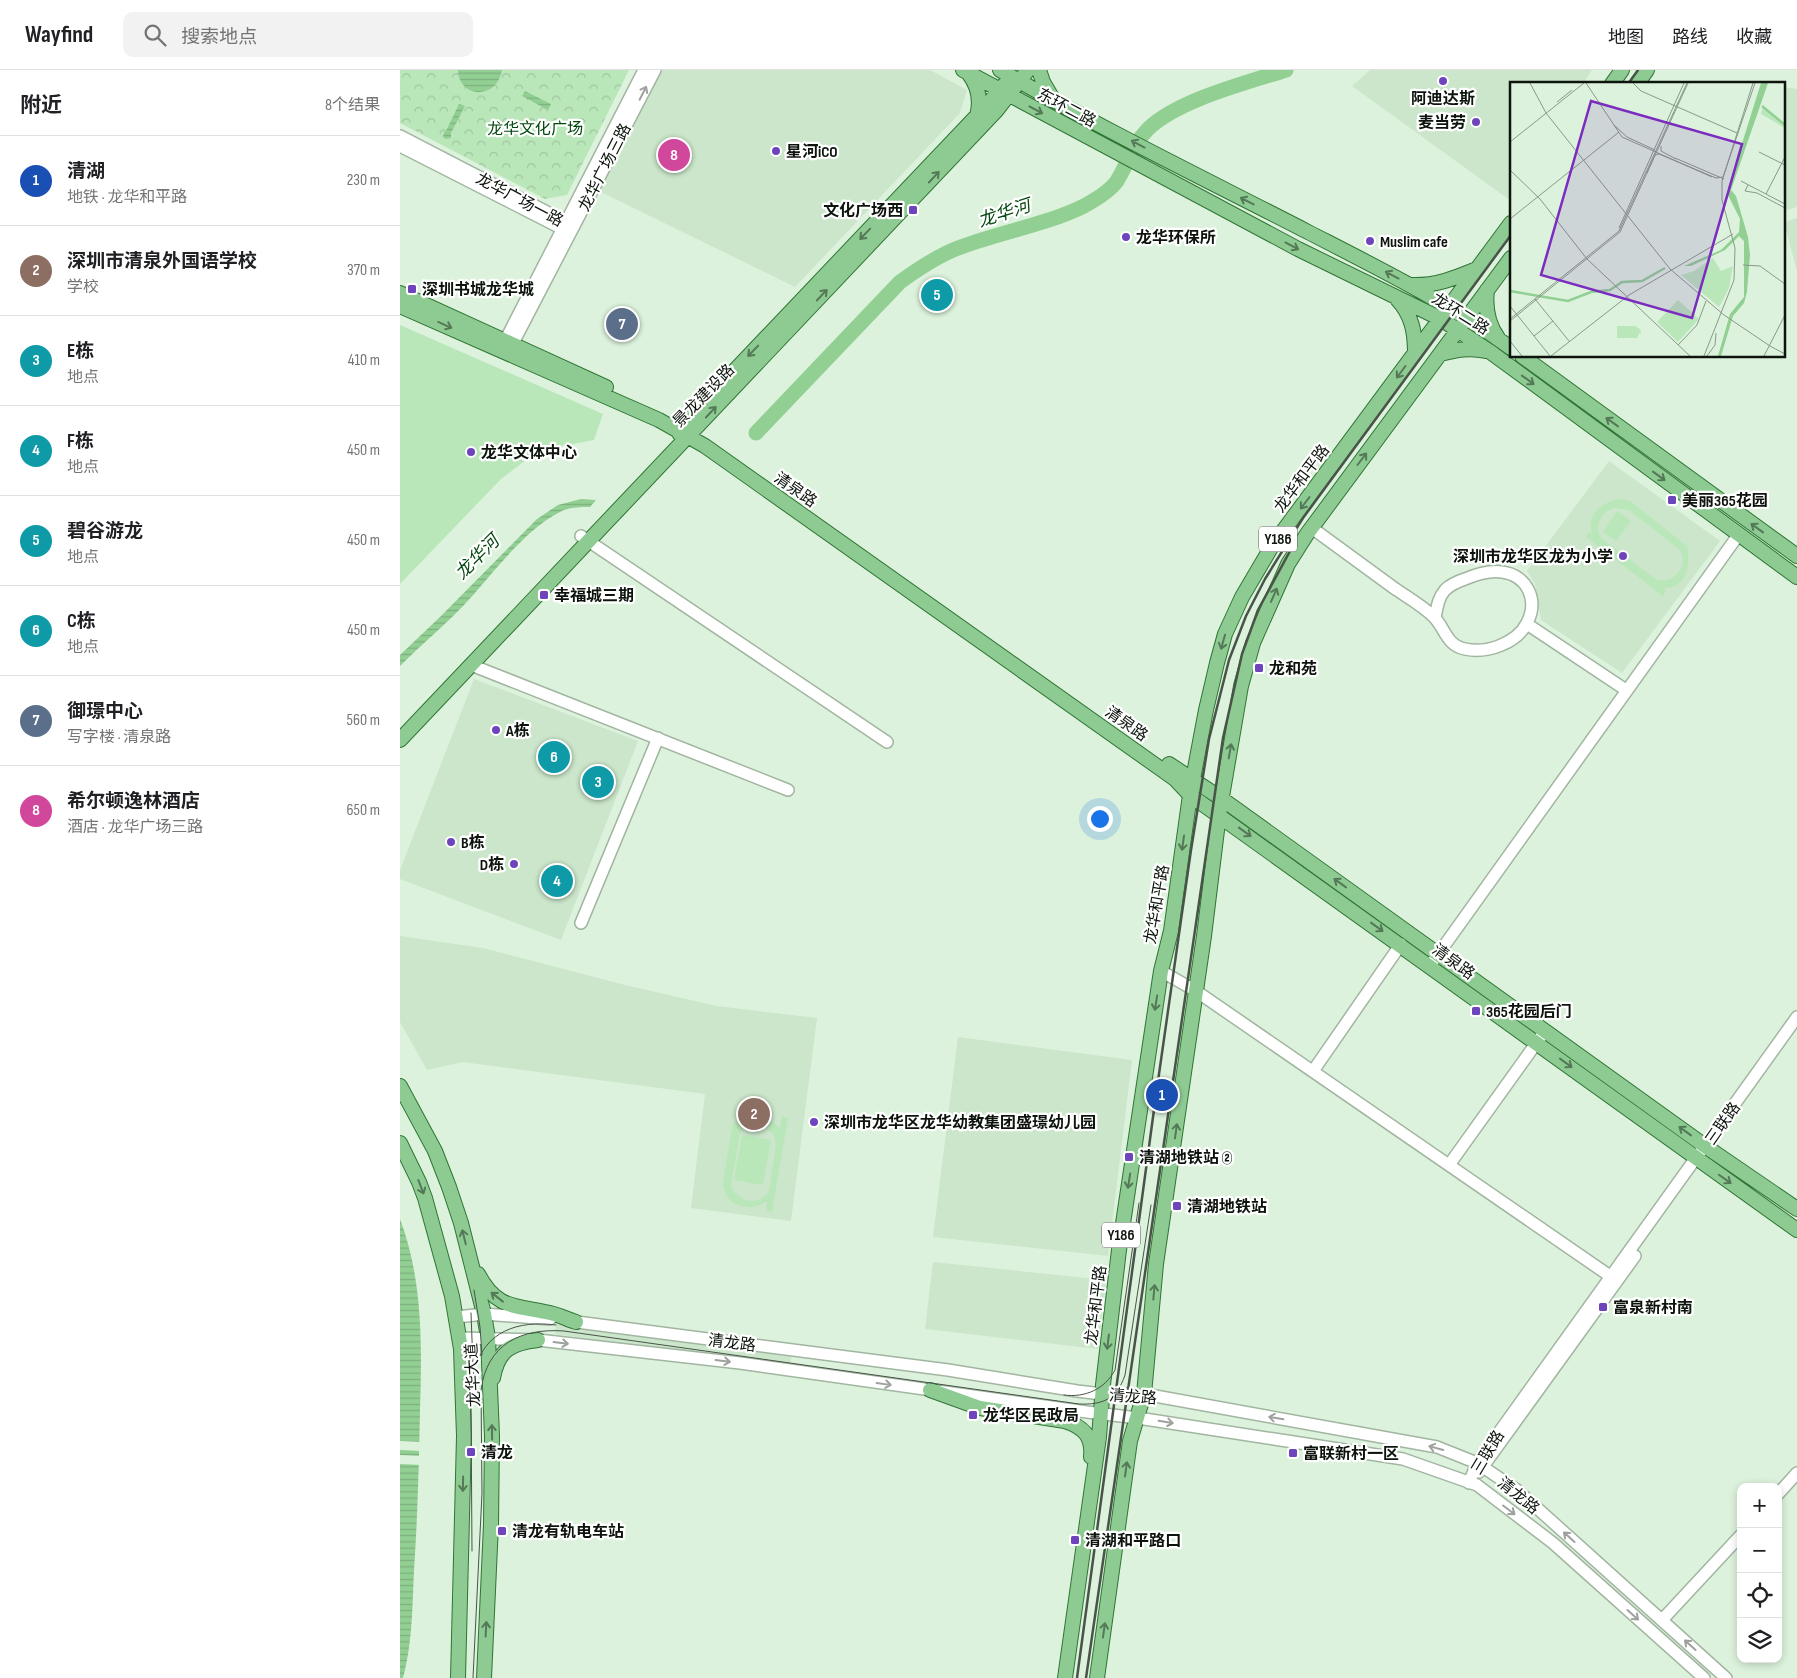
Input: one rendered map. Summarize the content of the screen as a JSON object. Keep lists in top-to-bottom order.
{
  "streets": {
    "main road": [
      "东环二路",
      "龙环二路",
      "景龙建设路",
      "龙华和平路",
      "清泉路",
      "Y186",
      "龙华大道"
    ],
    "street": [
      "龙华广场三路",
      "龙华广场一路",
      "三联路",
      "清龙路"
    ]
  },
  "crossings": [
    ["东环二路", "龙环二路"],
    ["东环二路", "景龙建设路"],
    ["龙华广场三路", "龙华广场一路"],
    ["龙华广场三路", "清泉路"],
    ["龙环二路", "龙华和平路"],
    ["龙环二路", "Y186"],
    ["景龙建设路", "清泉路"],
    ["龙华和平路", "清泉路"],
    ["龙华和平路", "清龙路"],
    ["清泉路", "Y186"],
    ["清泉路", "三联路"],
    ["Y186", "清龙路"],
    ["三联路", "清龙路"],
    ["清龙路", "龙华大道"]
  ],
  "water": ["龙华河"],
  "parks": ["龙华文化广场"],
  "places": {
    "other": [
      "阿迪达斯",
      "麦当劳",
      "星河iCO",
      "龙华环保所",
      "Muslim cafe",
      "龙华文体中心",
      "深圳市龙华区龙为小学",
      "A栋",
      "B栋",
      "D栋",
      "深圳市龙华区龙华幼教集团盛璟幼儿园"
    ],
    "transit": [
      "文化广场西",
      "深圳书城龙华城",
      "美丽365花园",
      "幸福城三期",
      "龙和苑",
      "365花园后门",
      "清湖地铁站 ②",
      "清湖地铁站",
      "富泉新村南",
      "龙华区民政局",
      "清龙",
      "富联新村一区",
      "清龙有轨电车站",
      "清湖和平路口"
    ]
  },
  "page": {
    "header": "Wayfind",
    "search": "搜索地点",
    "nav": ["地图", "路线", "收藏"],
    "heading": ["附近", "8个结果"],
    "list": [
      {
        "mark": "1",
        "name": "清湖",
        "note": "地铁 · 龙华和平路",
        "value": "230 m"
      },
      {
        "mark": "2",
        "name": "深圳市清泉外国语学校",
        "note": "学校",
        "value": "370 m"
      },
      {
        "mark": "3",
        "name": "E栋",
        "note": "地点",
        "value": "410 m"
      },
      {
        "mark": "4",
        "name": "F栋",
        "note": "地点",
        "value": "450 m"
      },
      {
        "mark": "5",
        "name": "碧谷游龙",
        "note": "地点",
        "value": "450 m"
      },
      {
        "mark": "6",
        "name": "C栋",
        "note": "地点",
        "value": "450 m"
      },
      {
        "mark": "7",
        "name": "御璟中心",
        "note": "写字楼 · 清泉路",
        "value": "560 m"
      },
      {
        "mark": "8",
        "name": "希尔顿逸林酒店",
        "note": "酒店 · 龙华广场三路",
        "value": "650 m"
      }
    ],
    "pins": [
      "8",
      "5",
      "7",
      "6",
      "3",
      "4",
      "1",
      "2"
    ],
    "map_buttons": ["+", "−"]
  }
}
